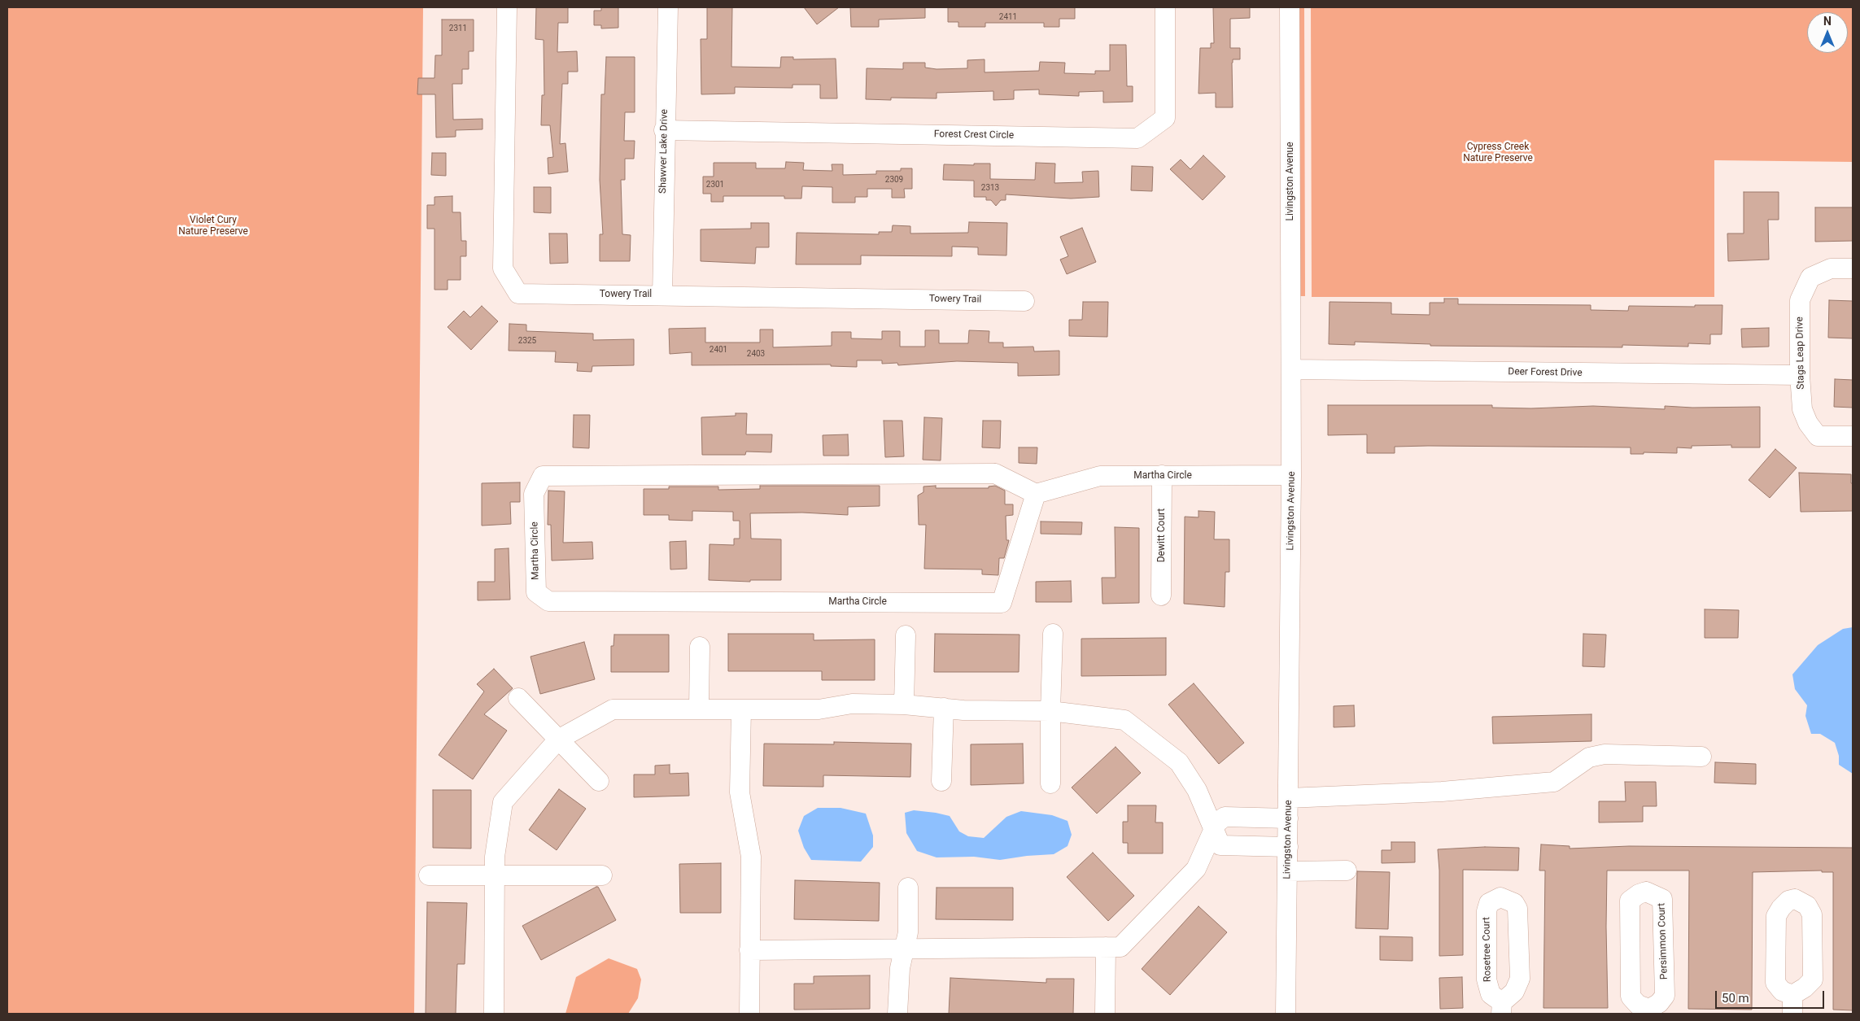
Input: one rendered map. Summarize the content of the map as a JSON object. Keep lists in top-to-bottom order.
{
  "streets": {
    "street": [
      "Forest Crest Circle",
      "Shawver Lake Drive",
      "Livingston Avenue",
      "Towery Trail",
      "Stags Leap Drive",
      "Deer Forest Drive",
      "Martha Circle",
      "Dewitt Court",
      "Persimmon Court"
    ]
  },
  "crossings": [
    ["Forest Crest Circle", "Shawver Lake Drive"],
    ["Shawver Lake Drive", "Towery Trail"],
    ["Livingston Avenue", "Deer Forest Drive"],
    ["Livingston Avenue", "Martha Circle"],
    ["Stags Leap Drive", "Deer Forest Drive"],
    ["Martha Circle", "Dewitt Court"]
  ],
  "parks": ["Cypress Creek Nature Preserve", "Violet Cury Nature Preserve"],
  "house_numbers": [
    "2411",
    "2311",
    "2309",
    "2301",
    "2313",
    "2325",
    "2401",
    "2403"
  ],
  "scale_bar": "50 m",
  "north": "top"
}
